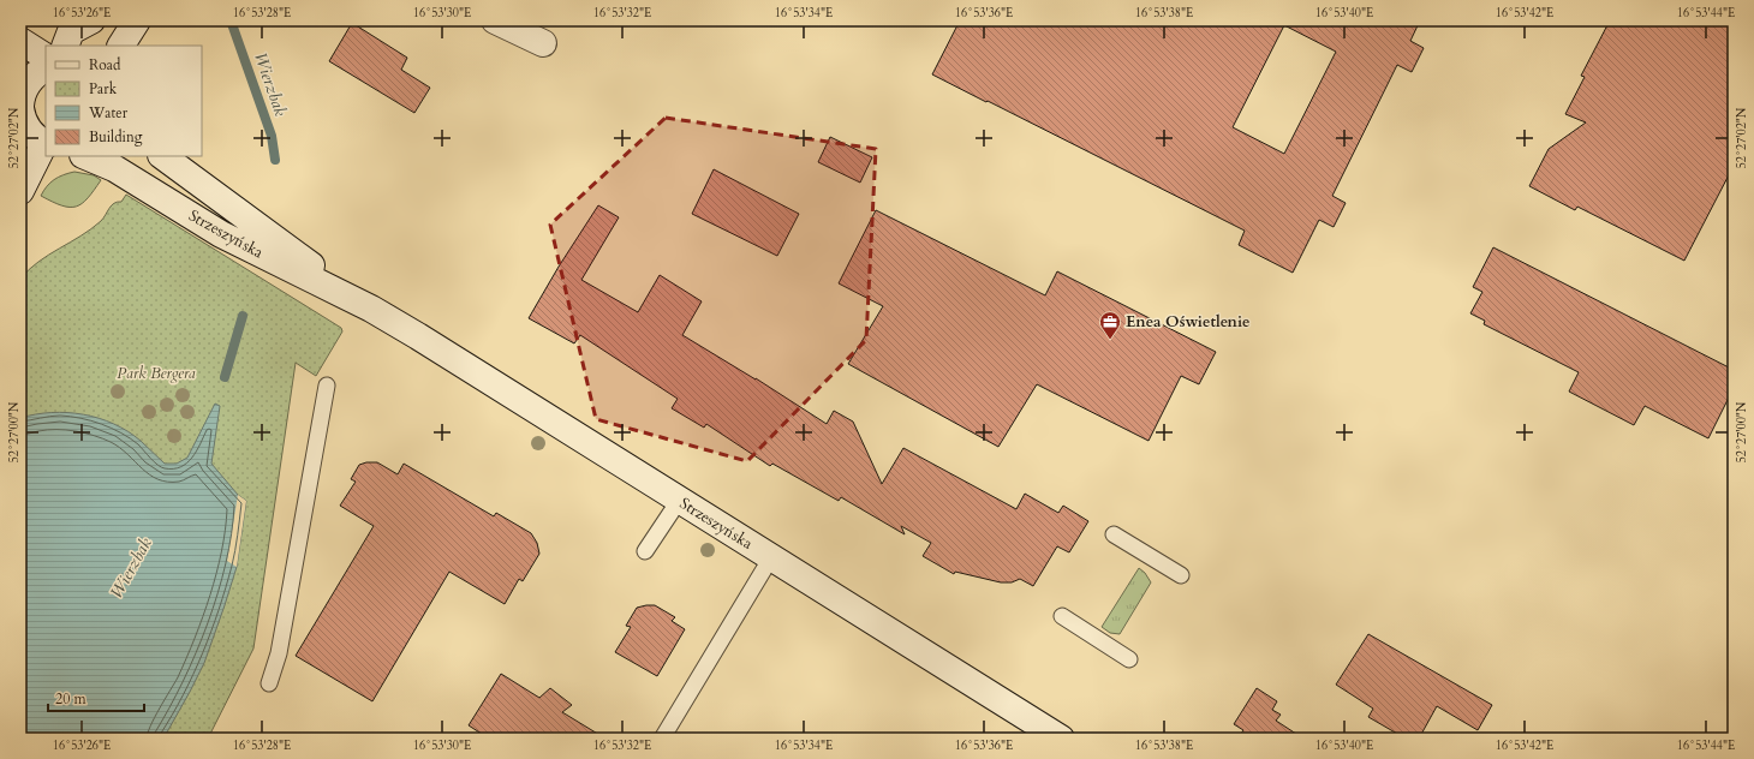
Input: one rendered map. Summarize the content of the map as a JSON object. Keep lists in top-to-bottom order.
{
  "streets": {
    "street": ["Strzeszyńska"]
  },
  "water": ["Wierzbak"],
  "parks": ["Park Bergera"],
  "places": {
    "office": ["Enea Oświetlenie"]
  },
  "legend": [
    "Road",
    "Park",
    "Water",
    "Building"
  ],
  "scale_bar": "20 m",
  "coordinates": [
    "16°53'26\"E",
    "16°53'28\"E",
    "16°53'30\"E",
    "16°53'32\"E",
    "16°53'34\"E",
    "16°53'36\"E",
    "16°53'38\"E",
    "16°53'40\"E",
    "16°53'42\"E",
    "16°53'44\"E",
    "52°27'02\"N",
    "52°27'00\"N"
  ]
}
